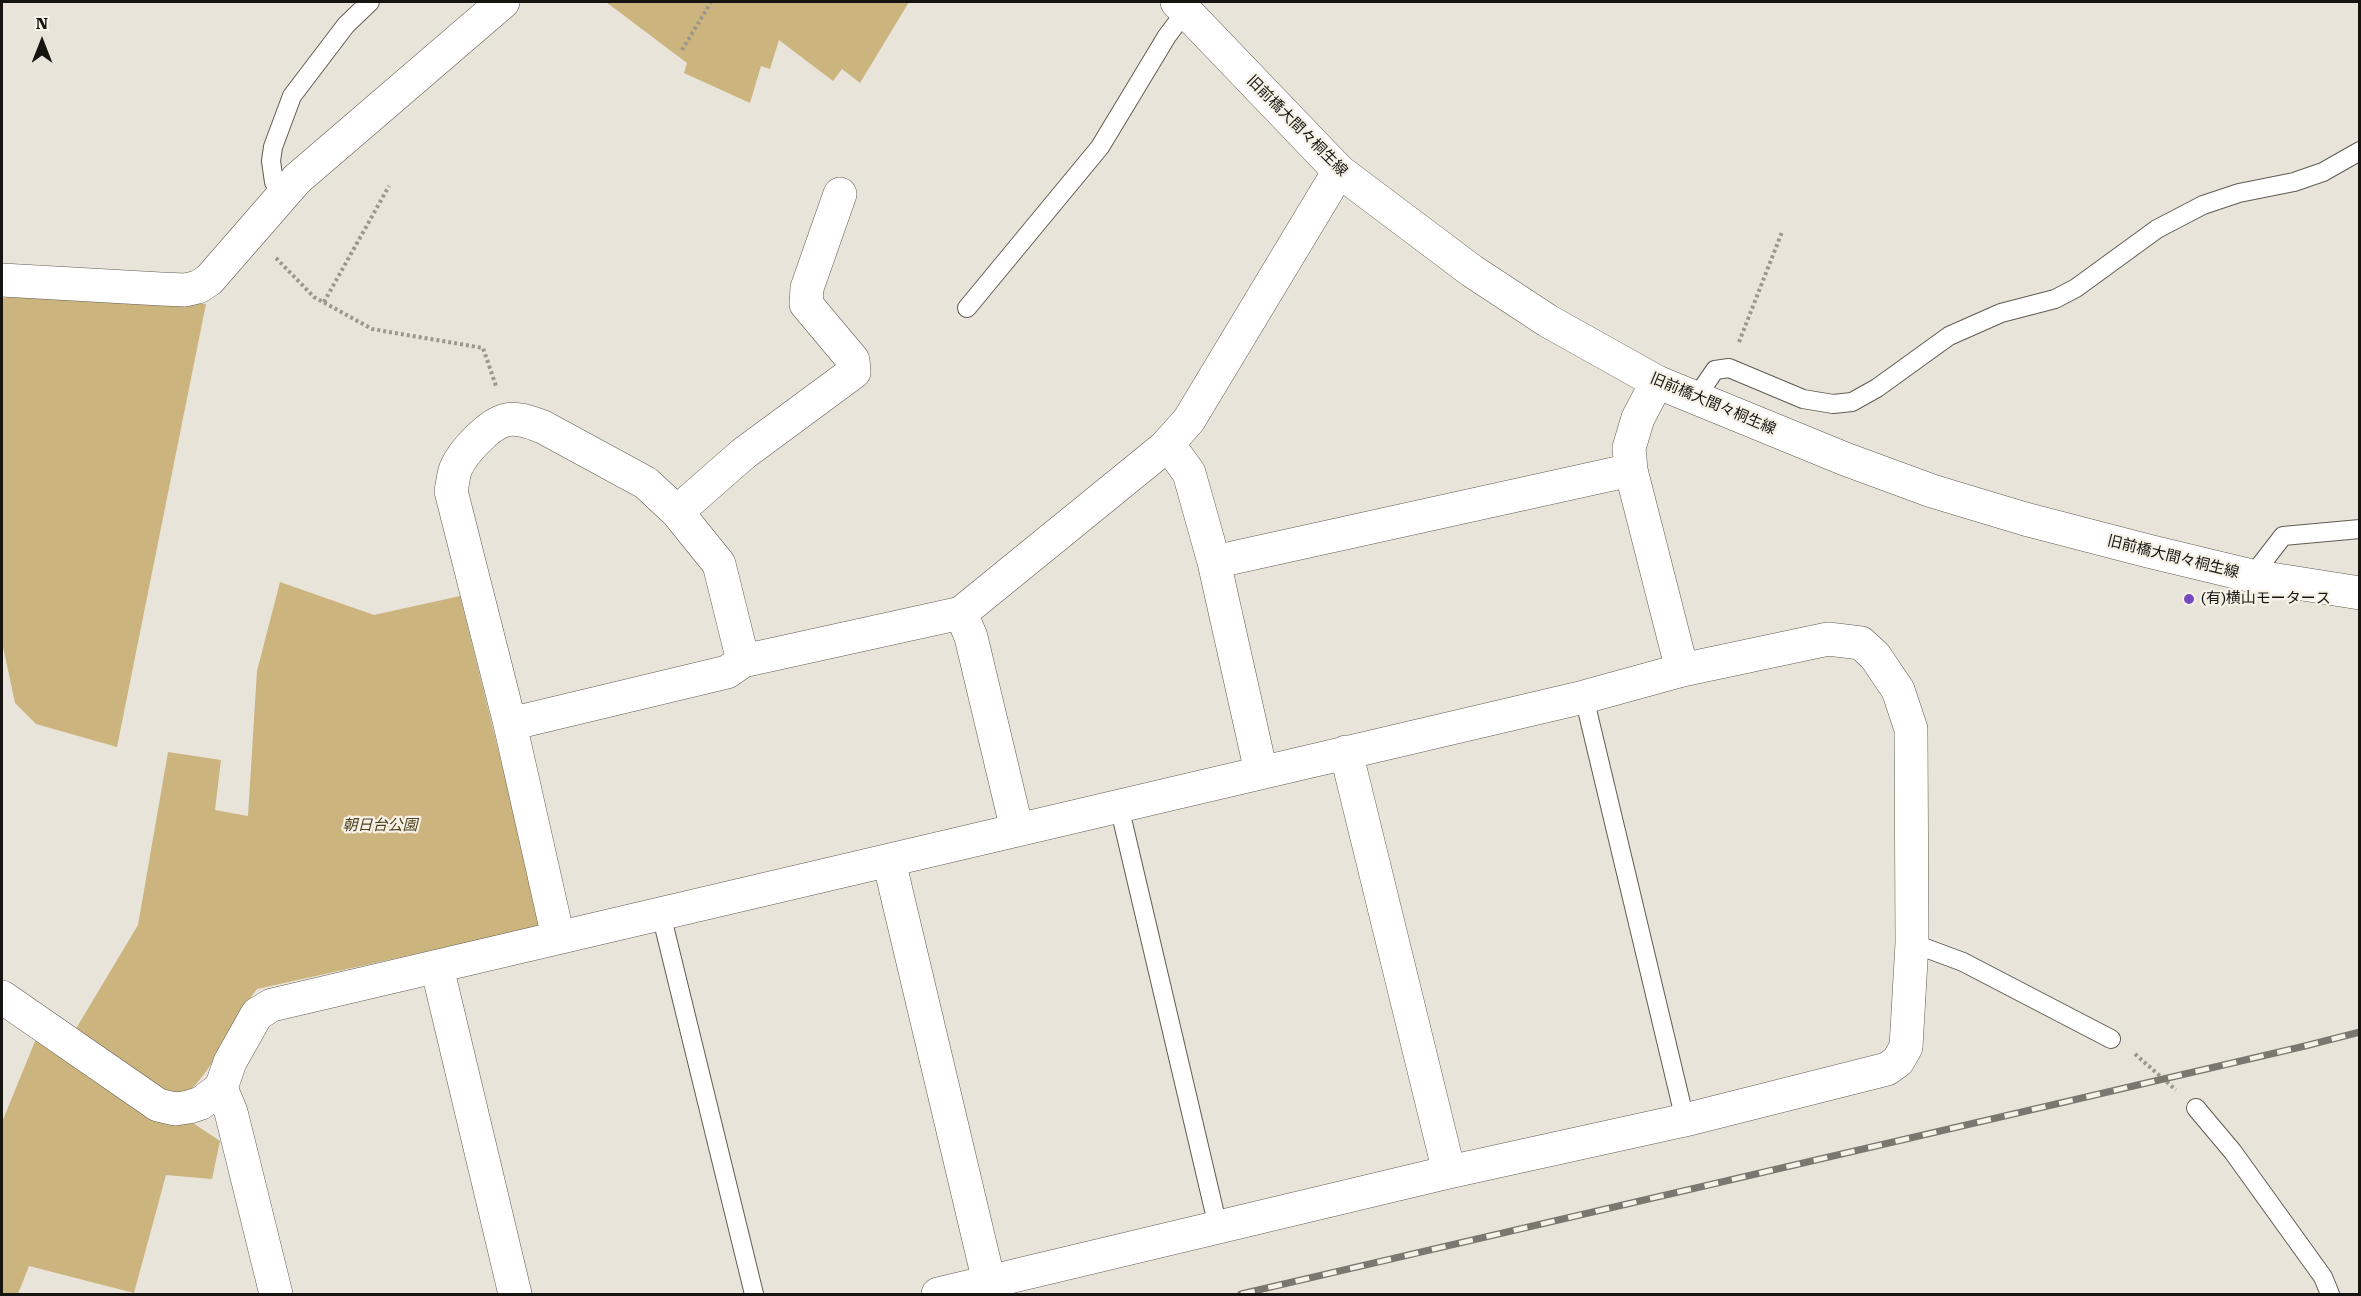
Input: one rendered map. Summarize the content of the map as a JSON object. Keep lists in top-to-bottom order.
{
  "streets": {
    "street": ["旧前橋大間々桐生線"]
  },
  "parks": ["朝日台公園"],
  "places": ["(有)横山モータース"],
  "north": "top"
}
